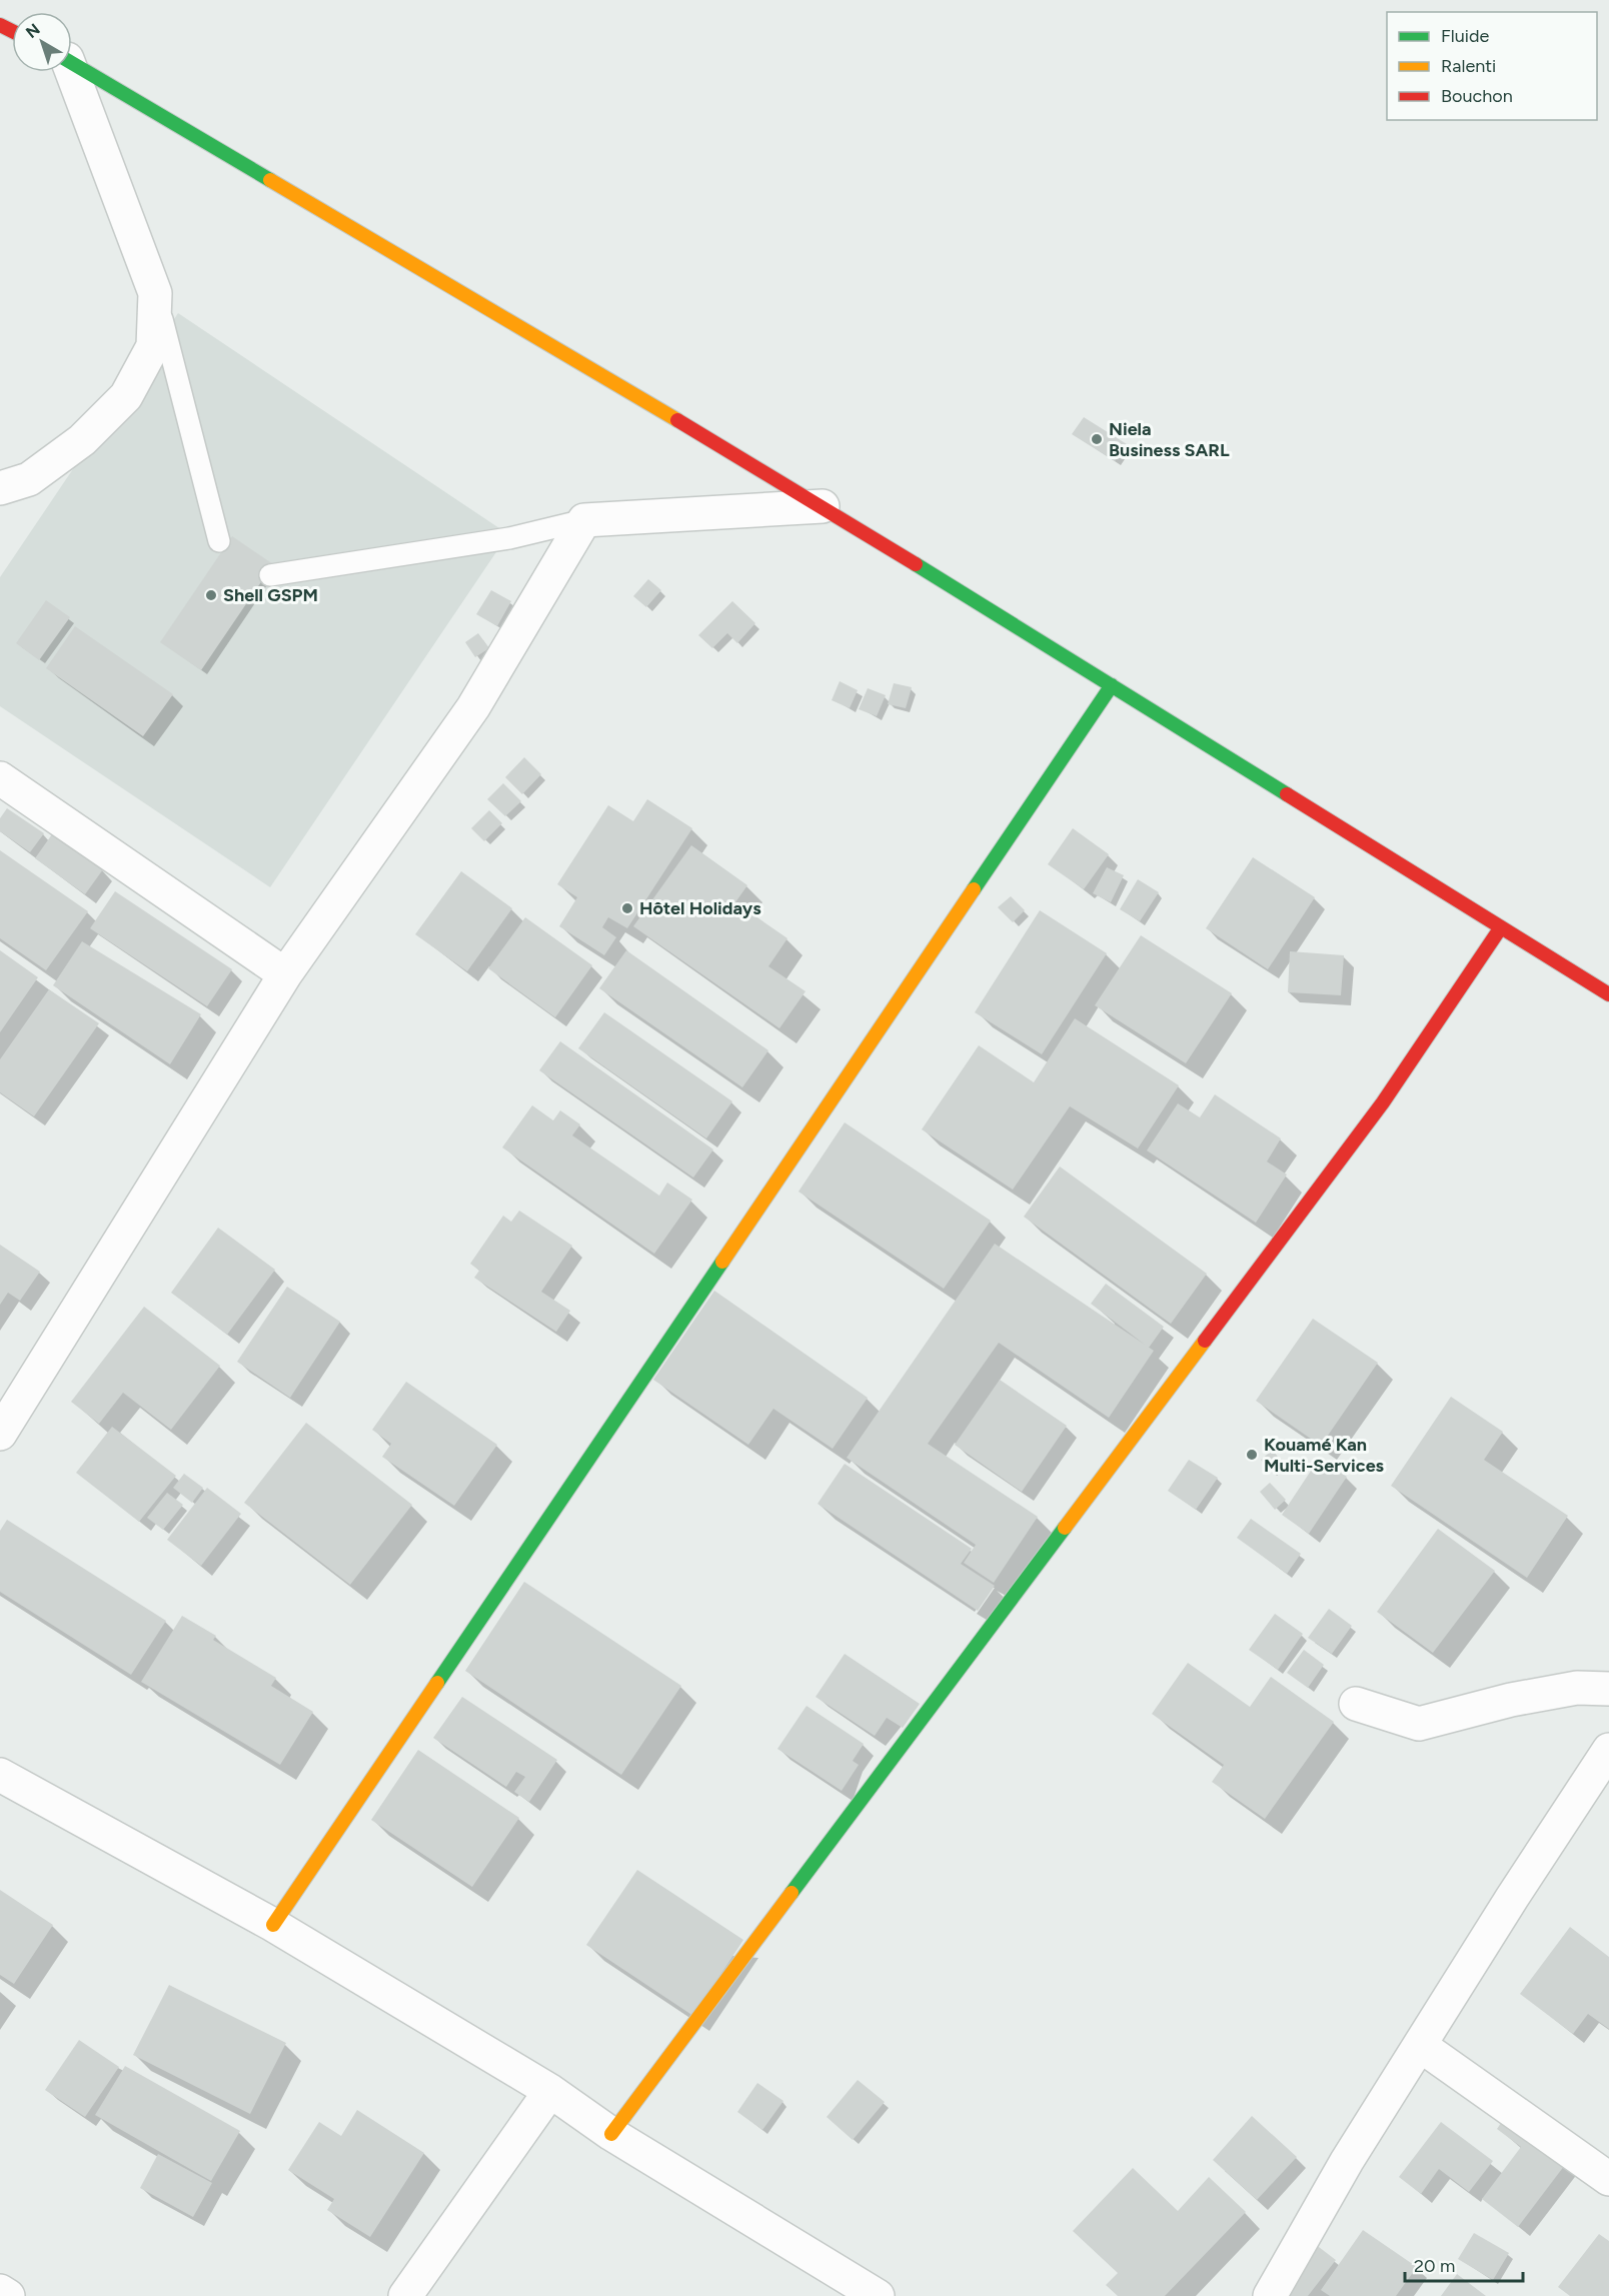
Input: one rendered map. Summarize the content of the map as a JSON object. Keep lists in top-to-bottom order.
{
  "places": [
    "Niela Business SARL",
    "Shell GSPM",
    "Hôtel Holidays",
    "Kouamé Kan Multi-Services"
  ],
  "legend": ["Fluide", "Ralenti", "Bouchon"],
  "scale_bar": "20 m",
  "north": "top left"
}
